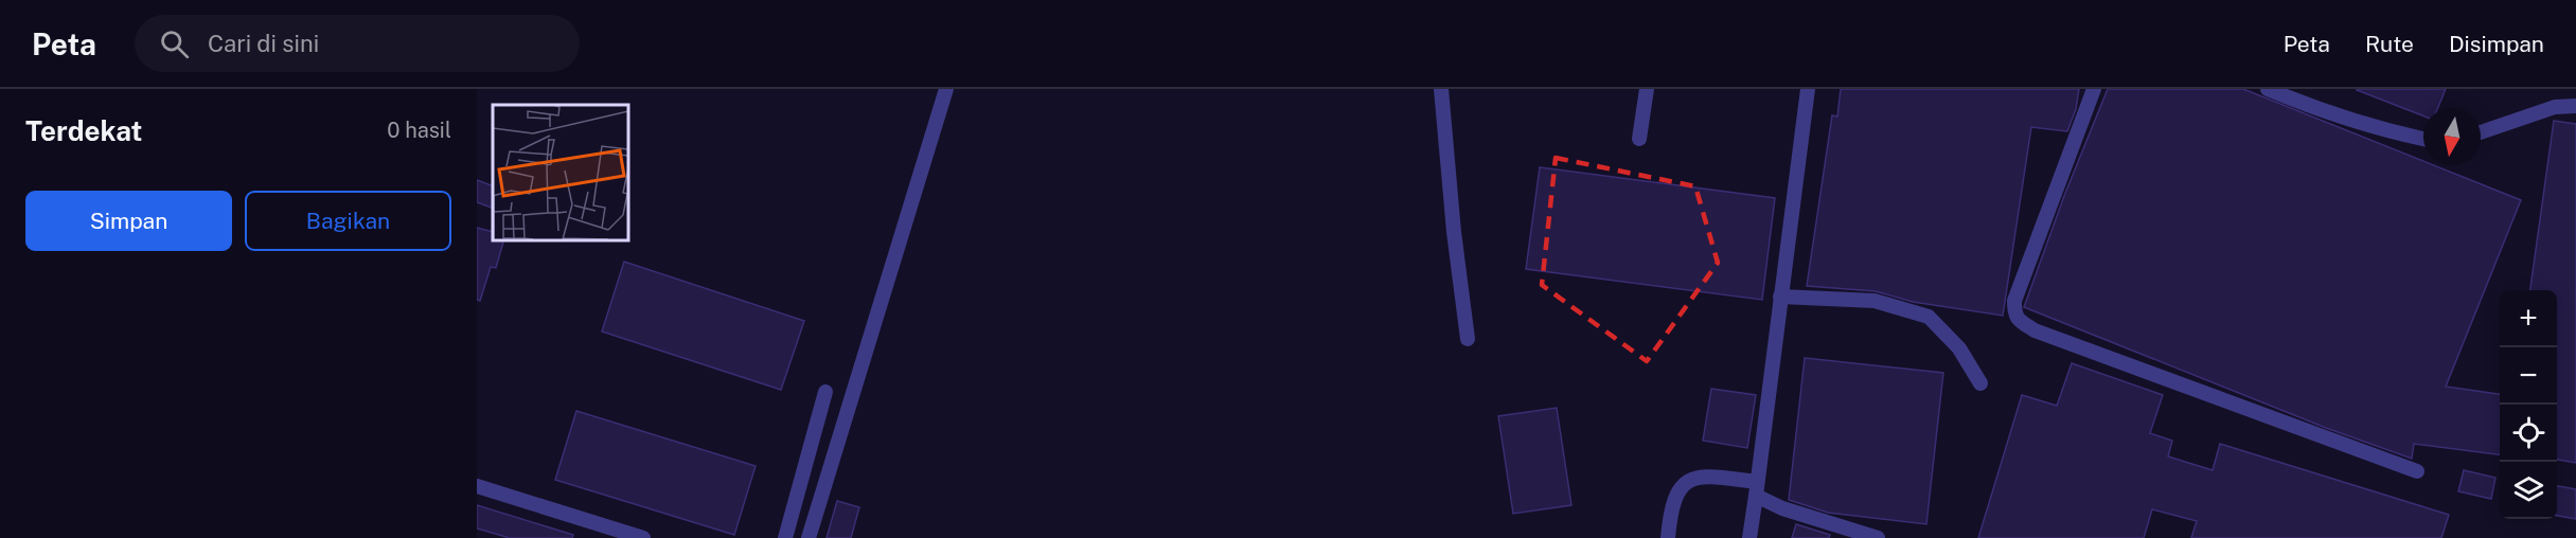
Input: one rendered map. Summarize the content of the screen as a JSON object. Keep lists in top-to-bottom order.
{
  "north": "bottom",
  "page": {
    "header": "Peta",
    "search": "Cari di sini",
    "nav": ["Peta", "Rute", "Disimpan"],
    "heading": ["Terdekat", "0 hasil"],
    "buttons": ["Simpan", "Bagikan"],
    "map_buttons": ["+", "−"]
  }
}
